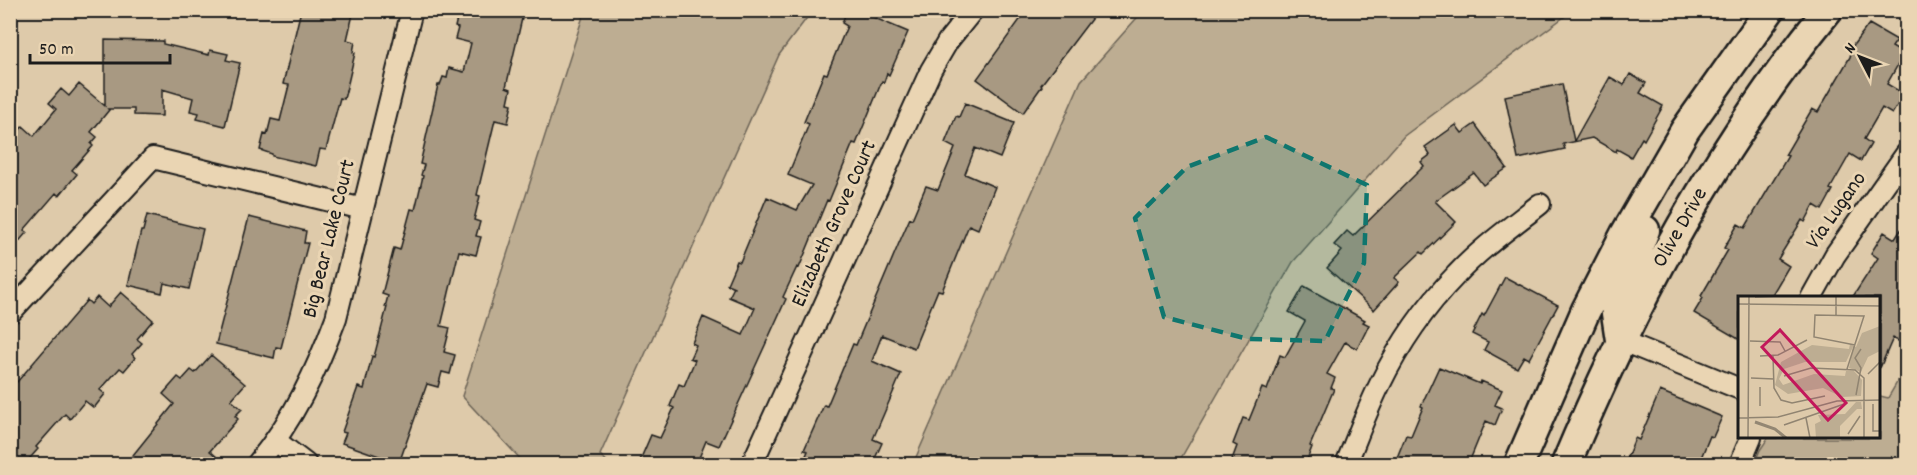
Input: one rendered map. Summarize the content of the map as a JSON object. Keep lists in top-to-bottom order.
{
  "streets": {
    "main road": ["Olive Drive"],
    "street": ["Via Lugano", "Elizabeth Grove Court", "Big Bear Lake Court"]
  },
  "scale_bar": "50 m",
  "north": "top left"
}
